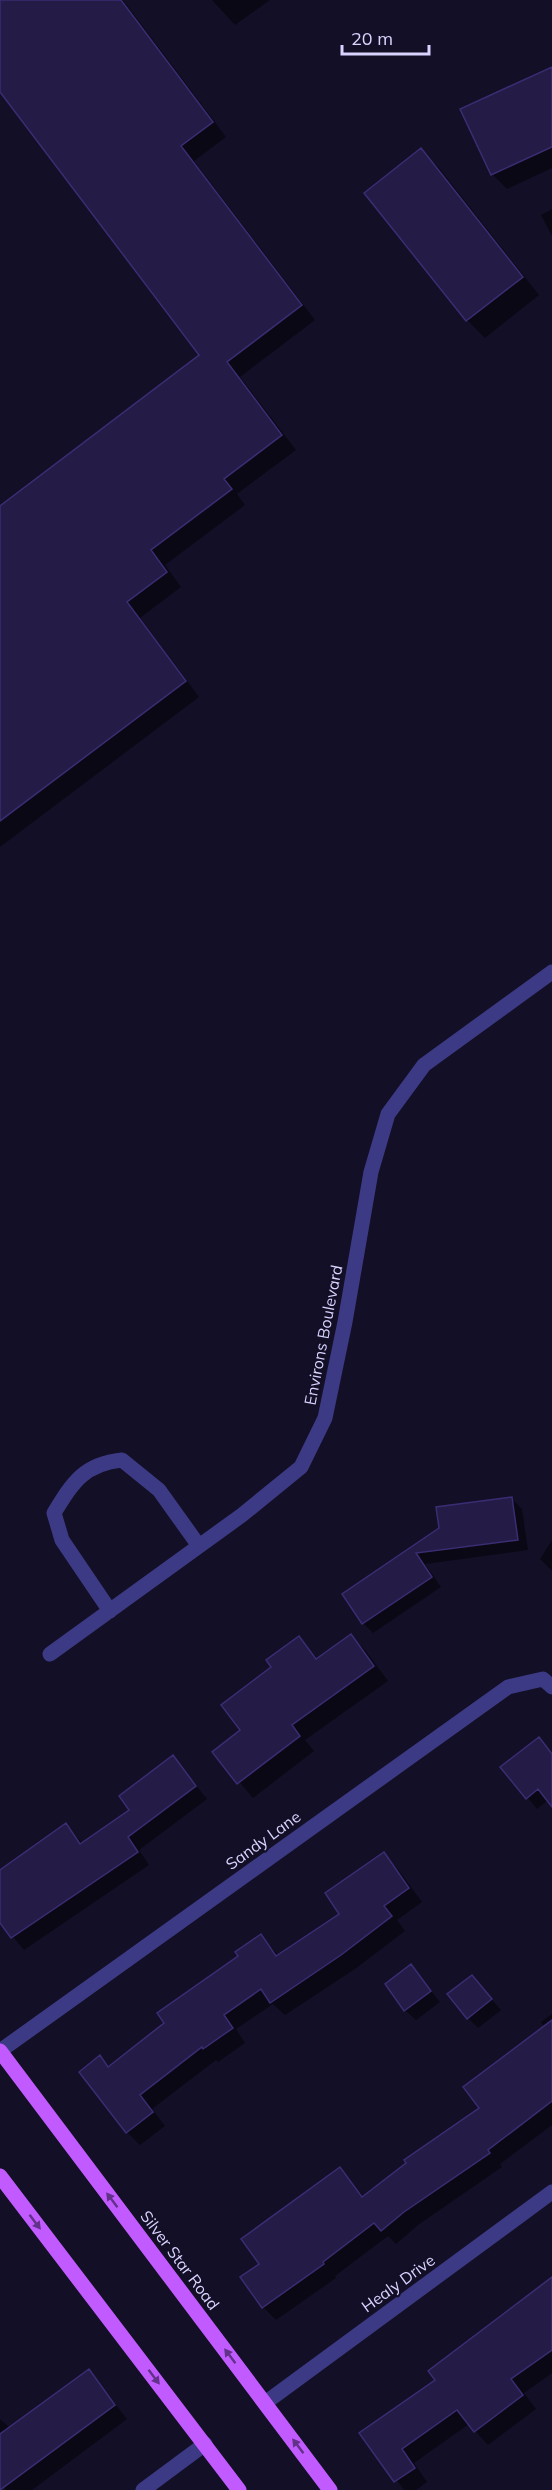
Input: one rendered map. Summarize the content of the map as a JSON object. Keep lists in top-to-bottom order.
{
  "streets": {
    "main road": ["Silver Star Road"],
    "street": ["Environs Boulevard", "Sandy Lane", "Healy Drive"]
  },
  "crossings": [
    ["Sandy Lane", "Silver Star Road"],
    ["Silver Star Road", "Healy Drive"]
  ],
  "scale_bar": "20 m"
}
